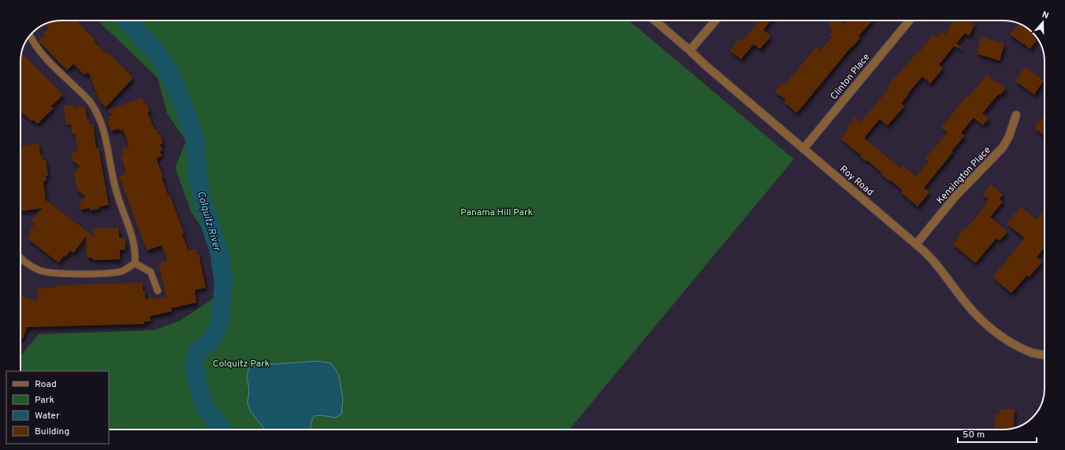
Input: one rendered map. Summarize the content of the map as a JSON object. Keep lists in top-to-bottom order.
{
  "streets": {
    "street": ["Clinton Place", "Kensington Place", "Roy Road"]
  },
  "crossings": [
    ["Clinton Place", "Roy Road"],
    ["Kensington Place", "Roy Road"]
  ],
  "water": ["Colquitz River"],
  "parks": ["Panama Hill Park", "Colquitz Park"],
  "legend": [
    "Road",
    "Park",
    "Water",
    "Building"
  ],
  "scale_bar": "50 m",
  "north": "top"
}
